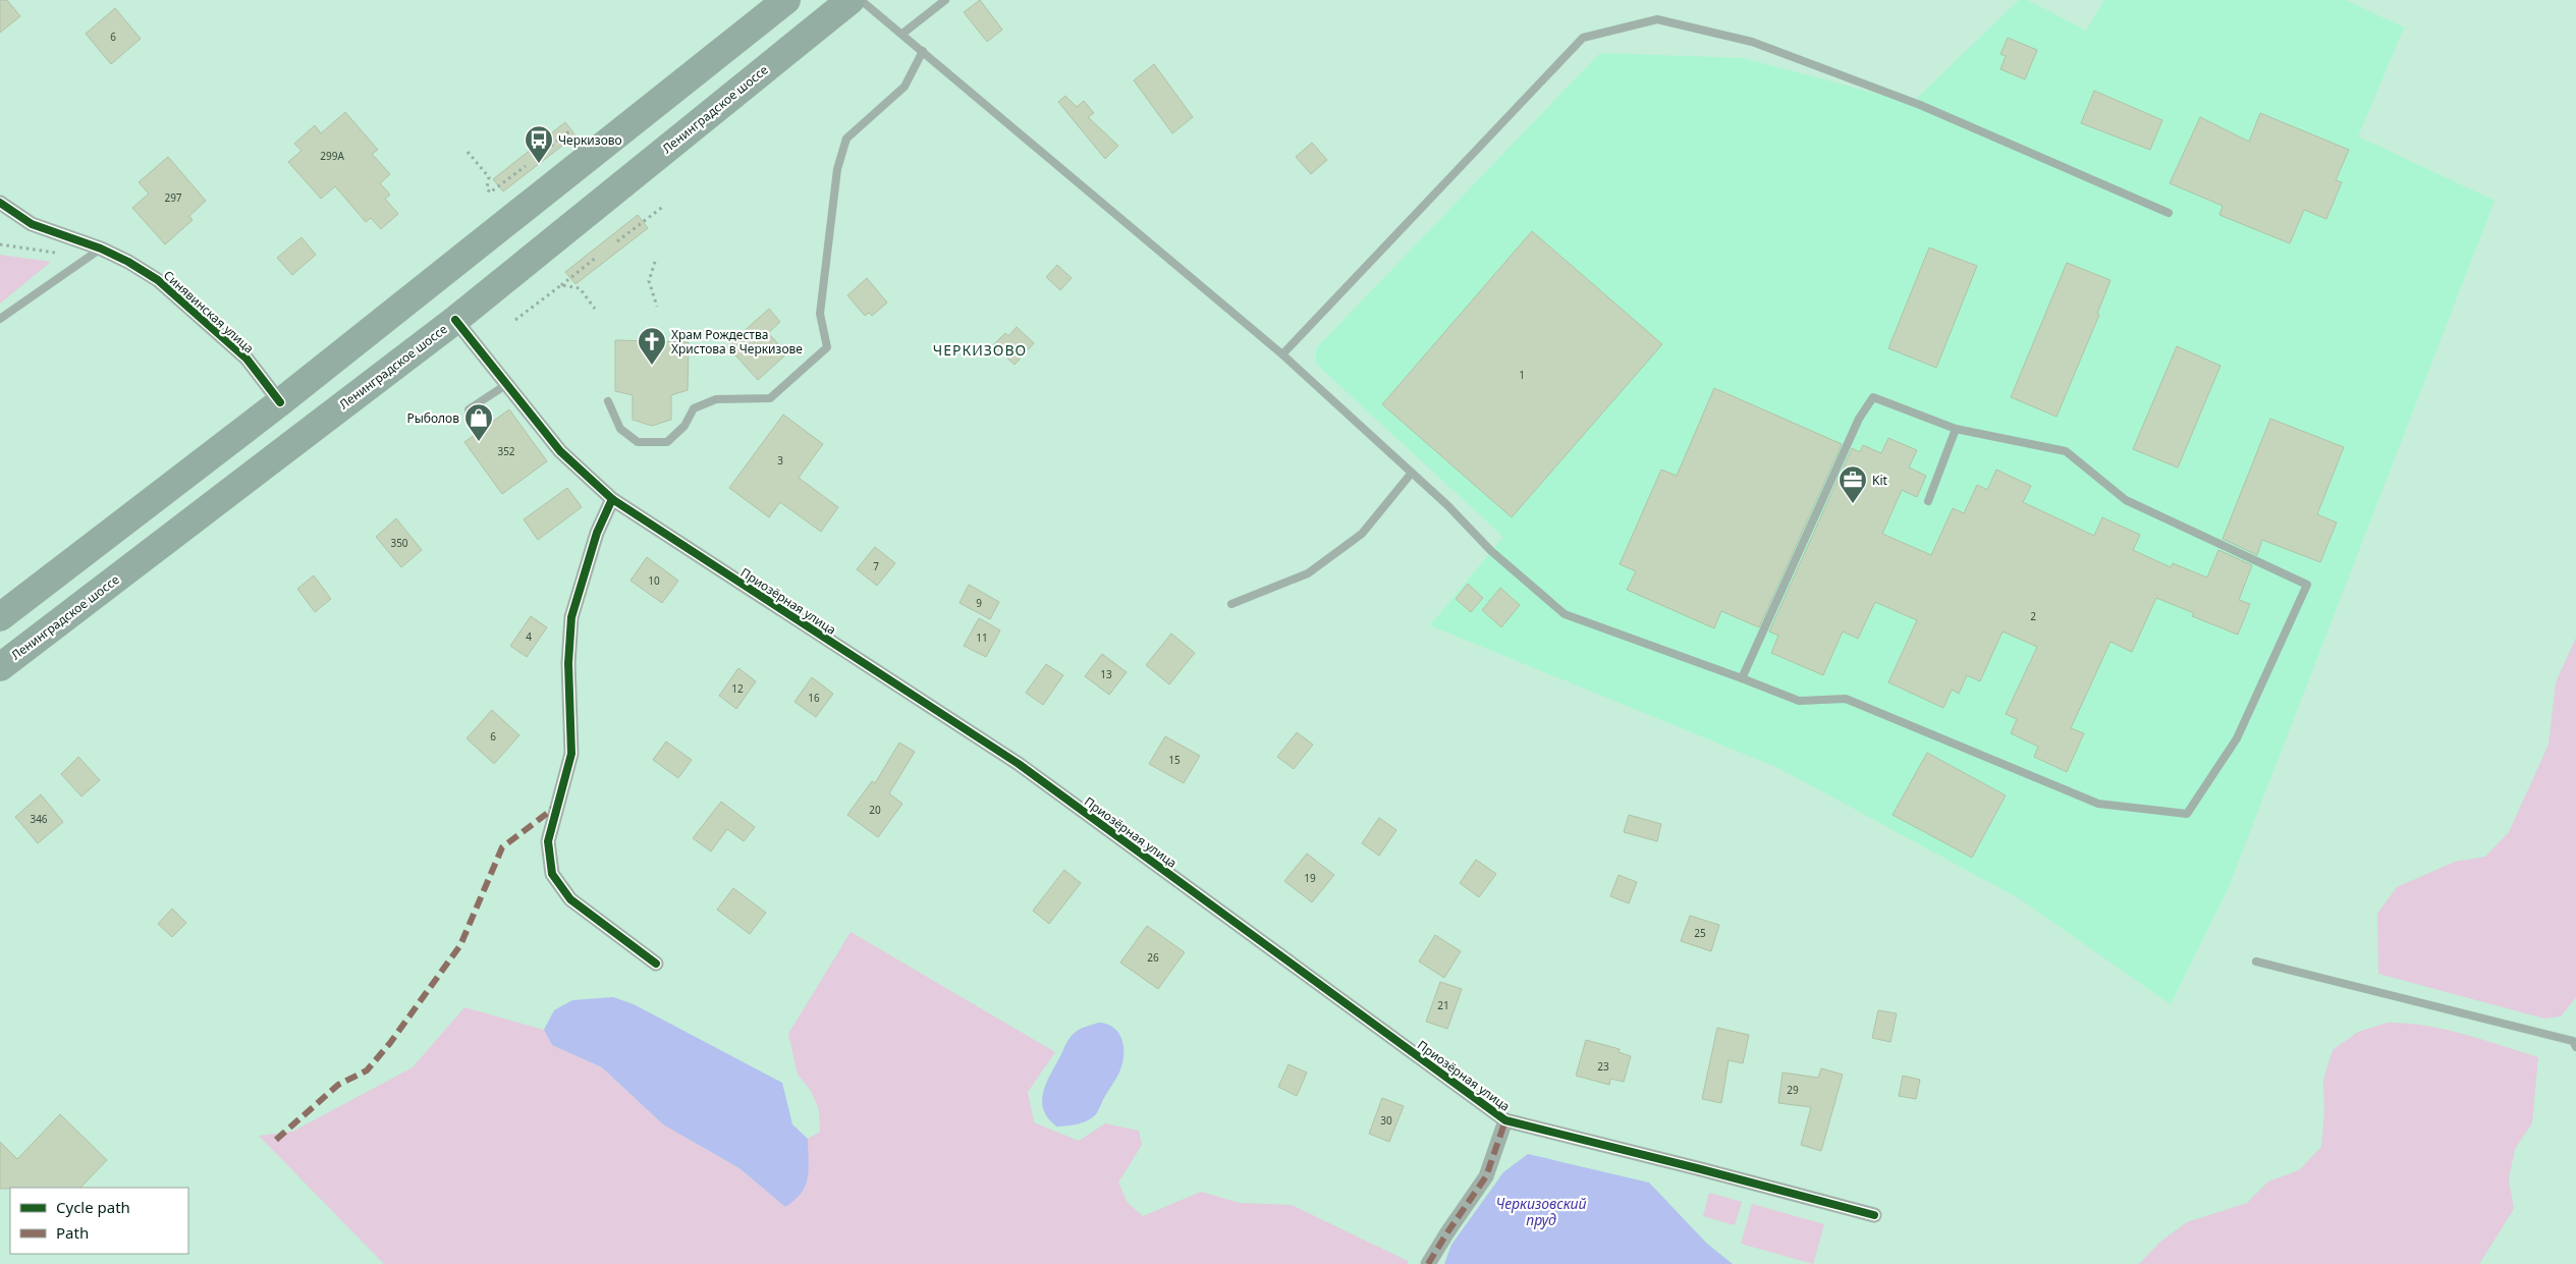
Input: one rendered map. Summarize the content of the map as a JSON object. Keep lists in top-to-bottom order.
{
  "streets": {
    "highway": ["Ленинградское шоссе"],
    "street": ["Синявинская улица", "Приозёрная улица"]
  },
  "crossings": [
    ["Ленинградское шоссе", "Приозёрная улица"]
  ],
  "districts": ["ЧЕРКИЗОВО"],
  "water": ["Черкизовский пруд"],
  "places": {
    "bus stop": ["Черкизово"],
    "church": ["Храм Рождества Христова в Черкизове"],
    "shop": ["Рыболов"],
    "office": ["Kit"]
  },
  "house_numbers": [
    "6",
    "299А",
    "297",
    "1",
    "352",
    "3",
    "350",
    "7",
    "10",
    "9",
    "2",
    "4",
    "11",
    "13",
    "12",
    "16",
    "6",
    "15",
    "20",
    "346",
    "19",
    "25",
    "26",
    "21",
    "23",
    "29",
    "30"
  ],
  "legend": ["Cycle path", "Path"]
}
